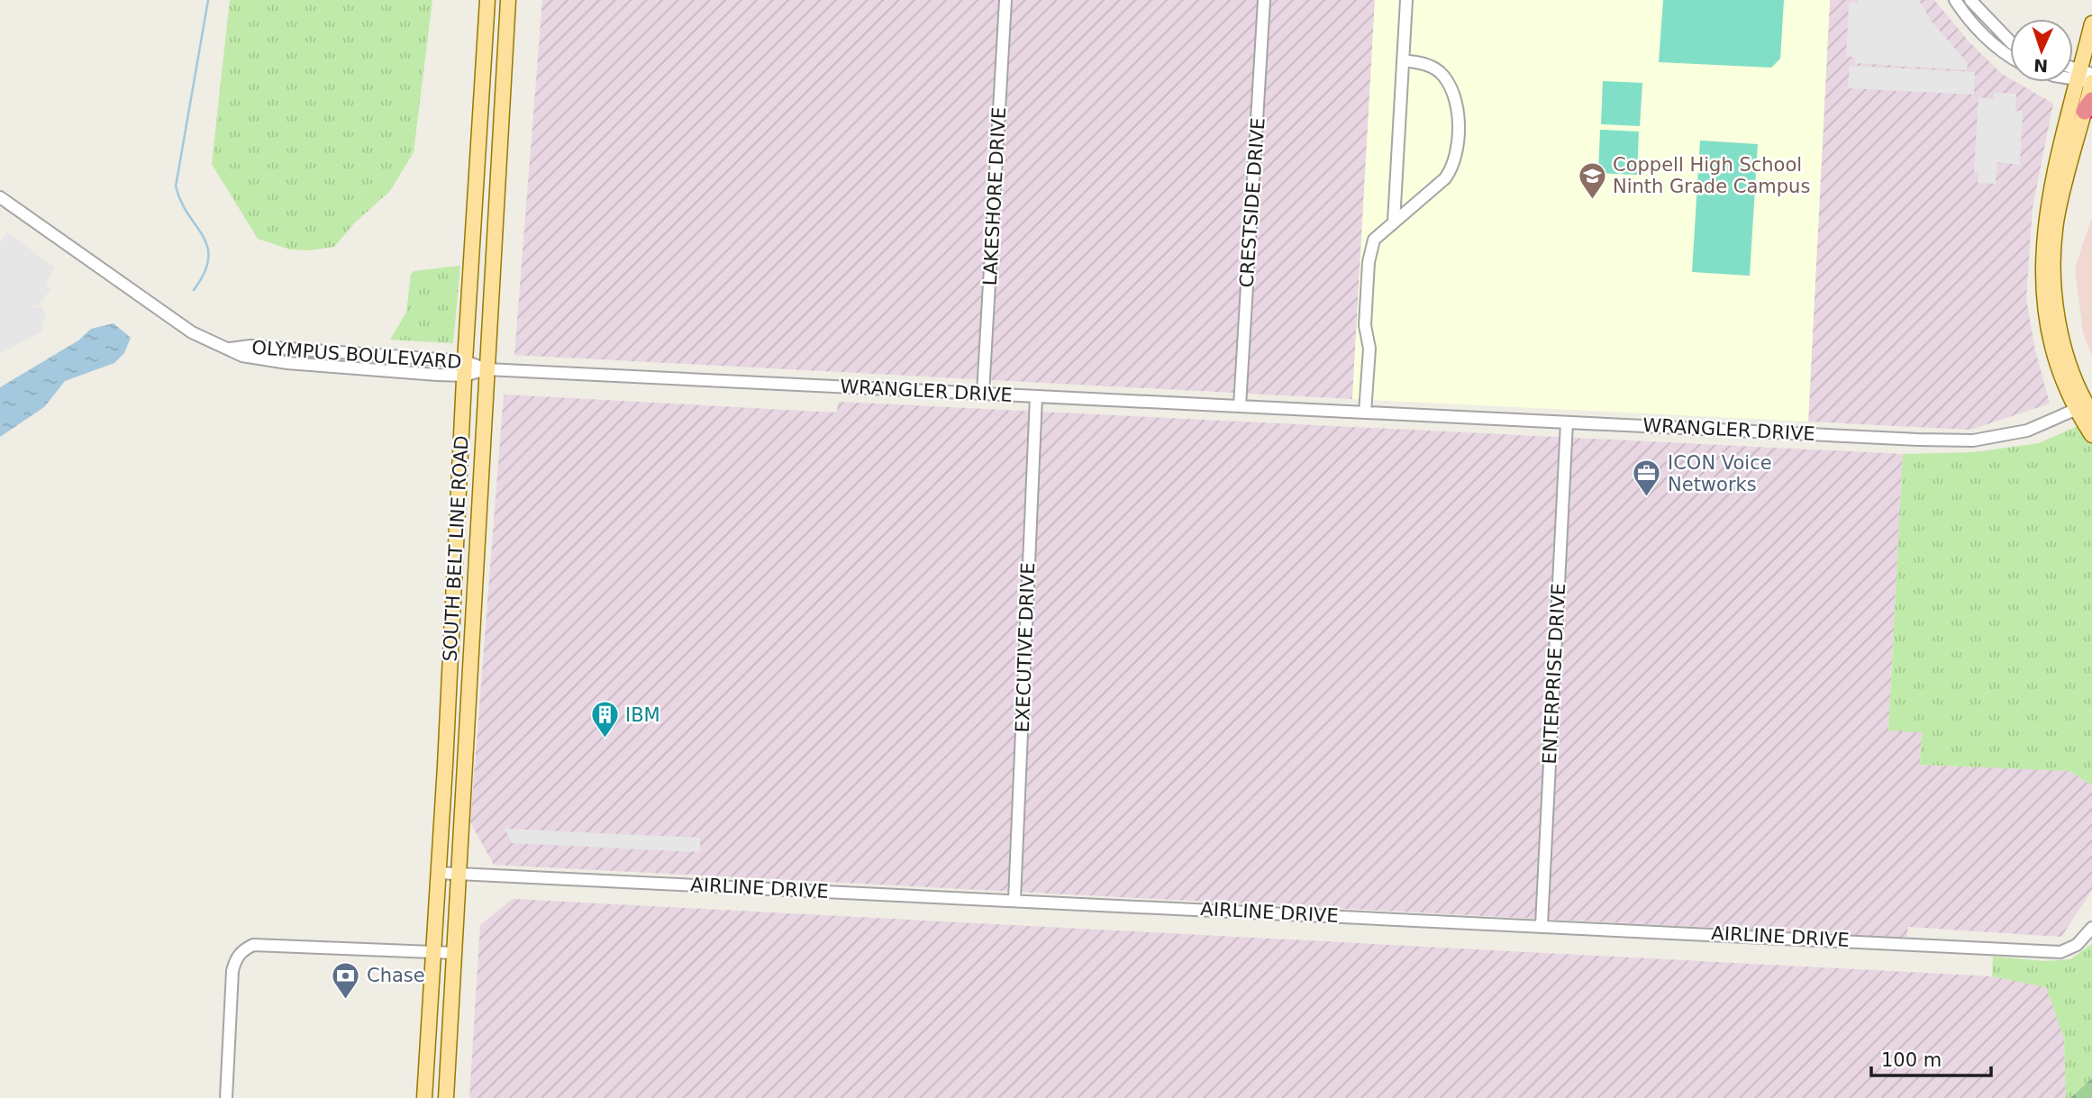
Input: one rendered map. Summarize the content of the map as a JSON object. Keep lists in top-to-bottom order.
{
  "streets": {
    "main road": ["SOUTH BELT LINE ROAD"],
    "street": [
      "LAKESHORE DRIVE",
      "CRESTSIDE DRIVE",
      "OLYMPUS BOULEVARD",
      "WRANGLER DRIVE",
      "EXECUTIVE DRIVE",
      "ENTERPRISE DRIVE",
      "AIRLINE DRIVE"
    ]
  },
  "crossings": [
    ["LAKESHORE DRIVE", "WRANGLER DRIVE"],
    ["CRESTSIDE DRIVE", "WRANGLER DRIVE"],
    ["OLYMPUS BOULEVARD", "WRANGLER DRIVE"],
    ["OLYMPUS BOULEVARD", "SOUTH BELT LINE ROAD"],
    ["WRANGLER DRIVE", "SOUTH BELT LINE ROAD"],
    ["WRANGLER DRIVE", "EXECUTIVE DRIVE"],
    ["WRANGLER DRIVE", "ENTERPRISE DRIVE"],
    ["SOUTH BELT LINE ROAD", "AIRLINE DRIVE"],
    ["EXECUTIVE DRIVE", "AIRLINE DRIVE"],
    ["ENTERPRISE DRIVE", "AIRLINE DRIVE"]
  ],
  "places": {
    "school or university": ["Coppell High School Ninth Grade Campus"],
    "office": ["ICON Voice Networks"],
    "building": ["IBM"],
    "bank": ["Chase"]
  },
  "scale_bar": "100 m",
  "north": "bottom"
}
